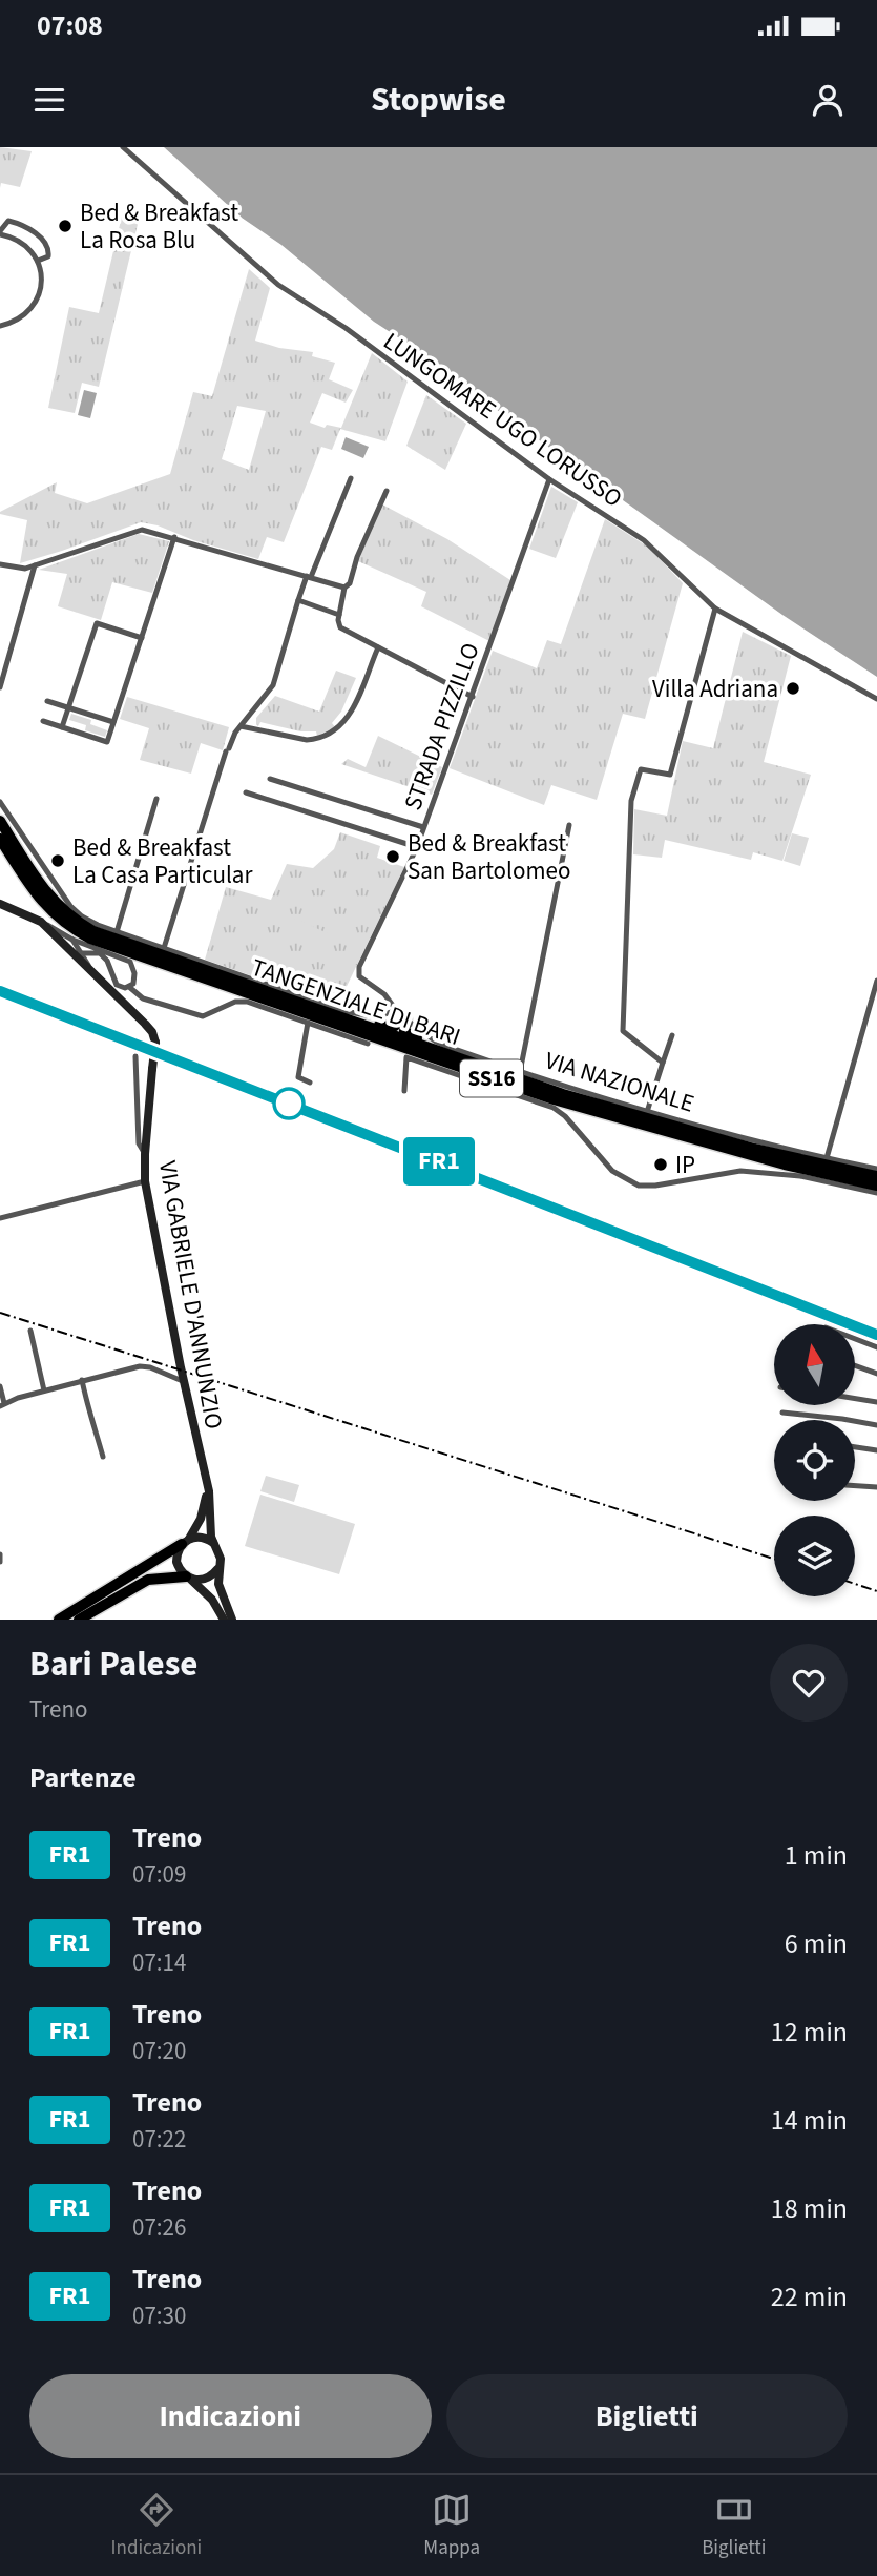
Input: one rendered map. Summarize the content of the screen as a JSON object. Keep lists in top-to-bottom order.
{
  "streets": {
    "highway": ["TANGENZIALE DI BARI", "SS16"],
    "street": [
      "LUNGOMARE UGO LORUSSO",
      "STRADA PIZZILLO",
      "VIA NAZIONALE",
      "VIA GABRIELE D'ANNUNZIO"
    ]
  },
  "crossings": [
    ["LUNGOMARE UGO LORUSSO", "STRADA PIZZILLO"],
    ["STRADA PIZZILLO", "VIA NAZIONALE"]
  ],
  "places": [
    "Bed & Breakfast La Rosa Blu",
    "Villa Adriana",
    "Bed & Breakfast San Bartolomeo",
    "Bed & Breakfast La Casa Particular",
    "IP"
  ],
  "north": "top",
  "page": {
    "status": "07:08",
    "header": "Stopwise",
    "on_map": "FR1",
    "heading": [
      ["Bari Palese", "Treno"],
      "Partenze"
    ],
    "list": [
      {
        "mark": "FR1",
        "name": "Treno",
        "note": "07:09",
        "value": "1 min"
      },
      {
        "mark": "FR1",
        "name": "Treno",
        "note": "07:14",
        "value": "6 min"
      },
      {
        "mark": "FR1",
        "name": "Treno",
        "note": "07:20",
        "value": "12 min"
      },
      {
        "mark": "FR1",
        "name": "Treno",
        "note": "07:22",
        "value": "14 min"
      },
      {
        "mark": "FR1",
        "name": "Treno",
        "note": "07:26",
        "value": "18 min"
      },
      {
        "mark": "FR1",
        "name": "Treno",
        "note": "07:30",
        "value": "22 min"
      }
    ],
    "buttons": ["Indicazioni", "Biglietti"],
    "tabs": ["Indicazioni", "Mappa", "Biglietti"]
  }
}
